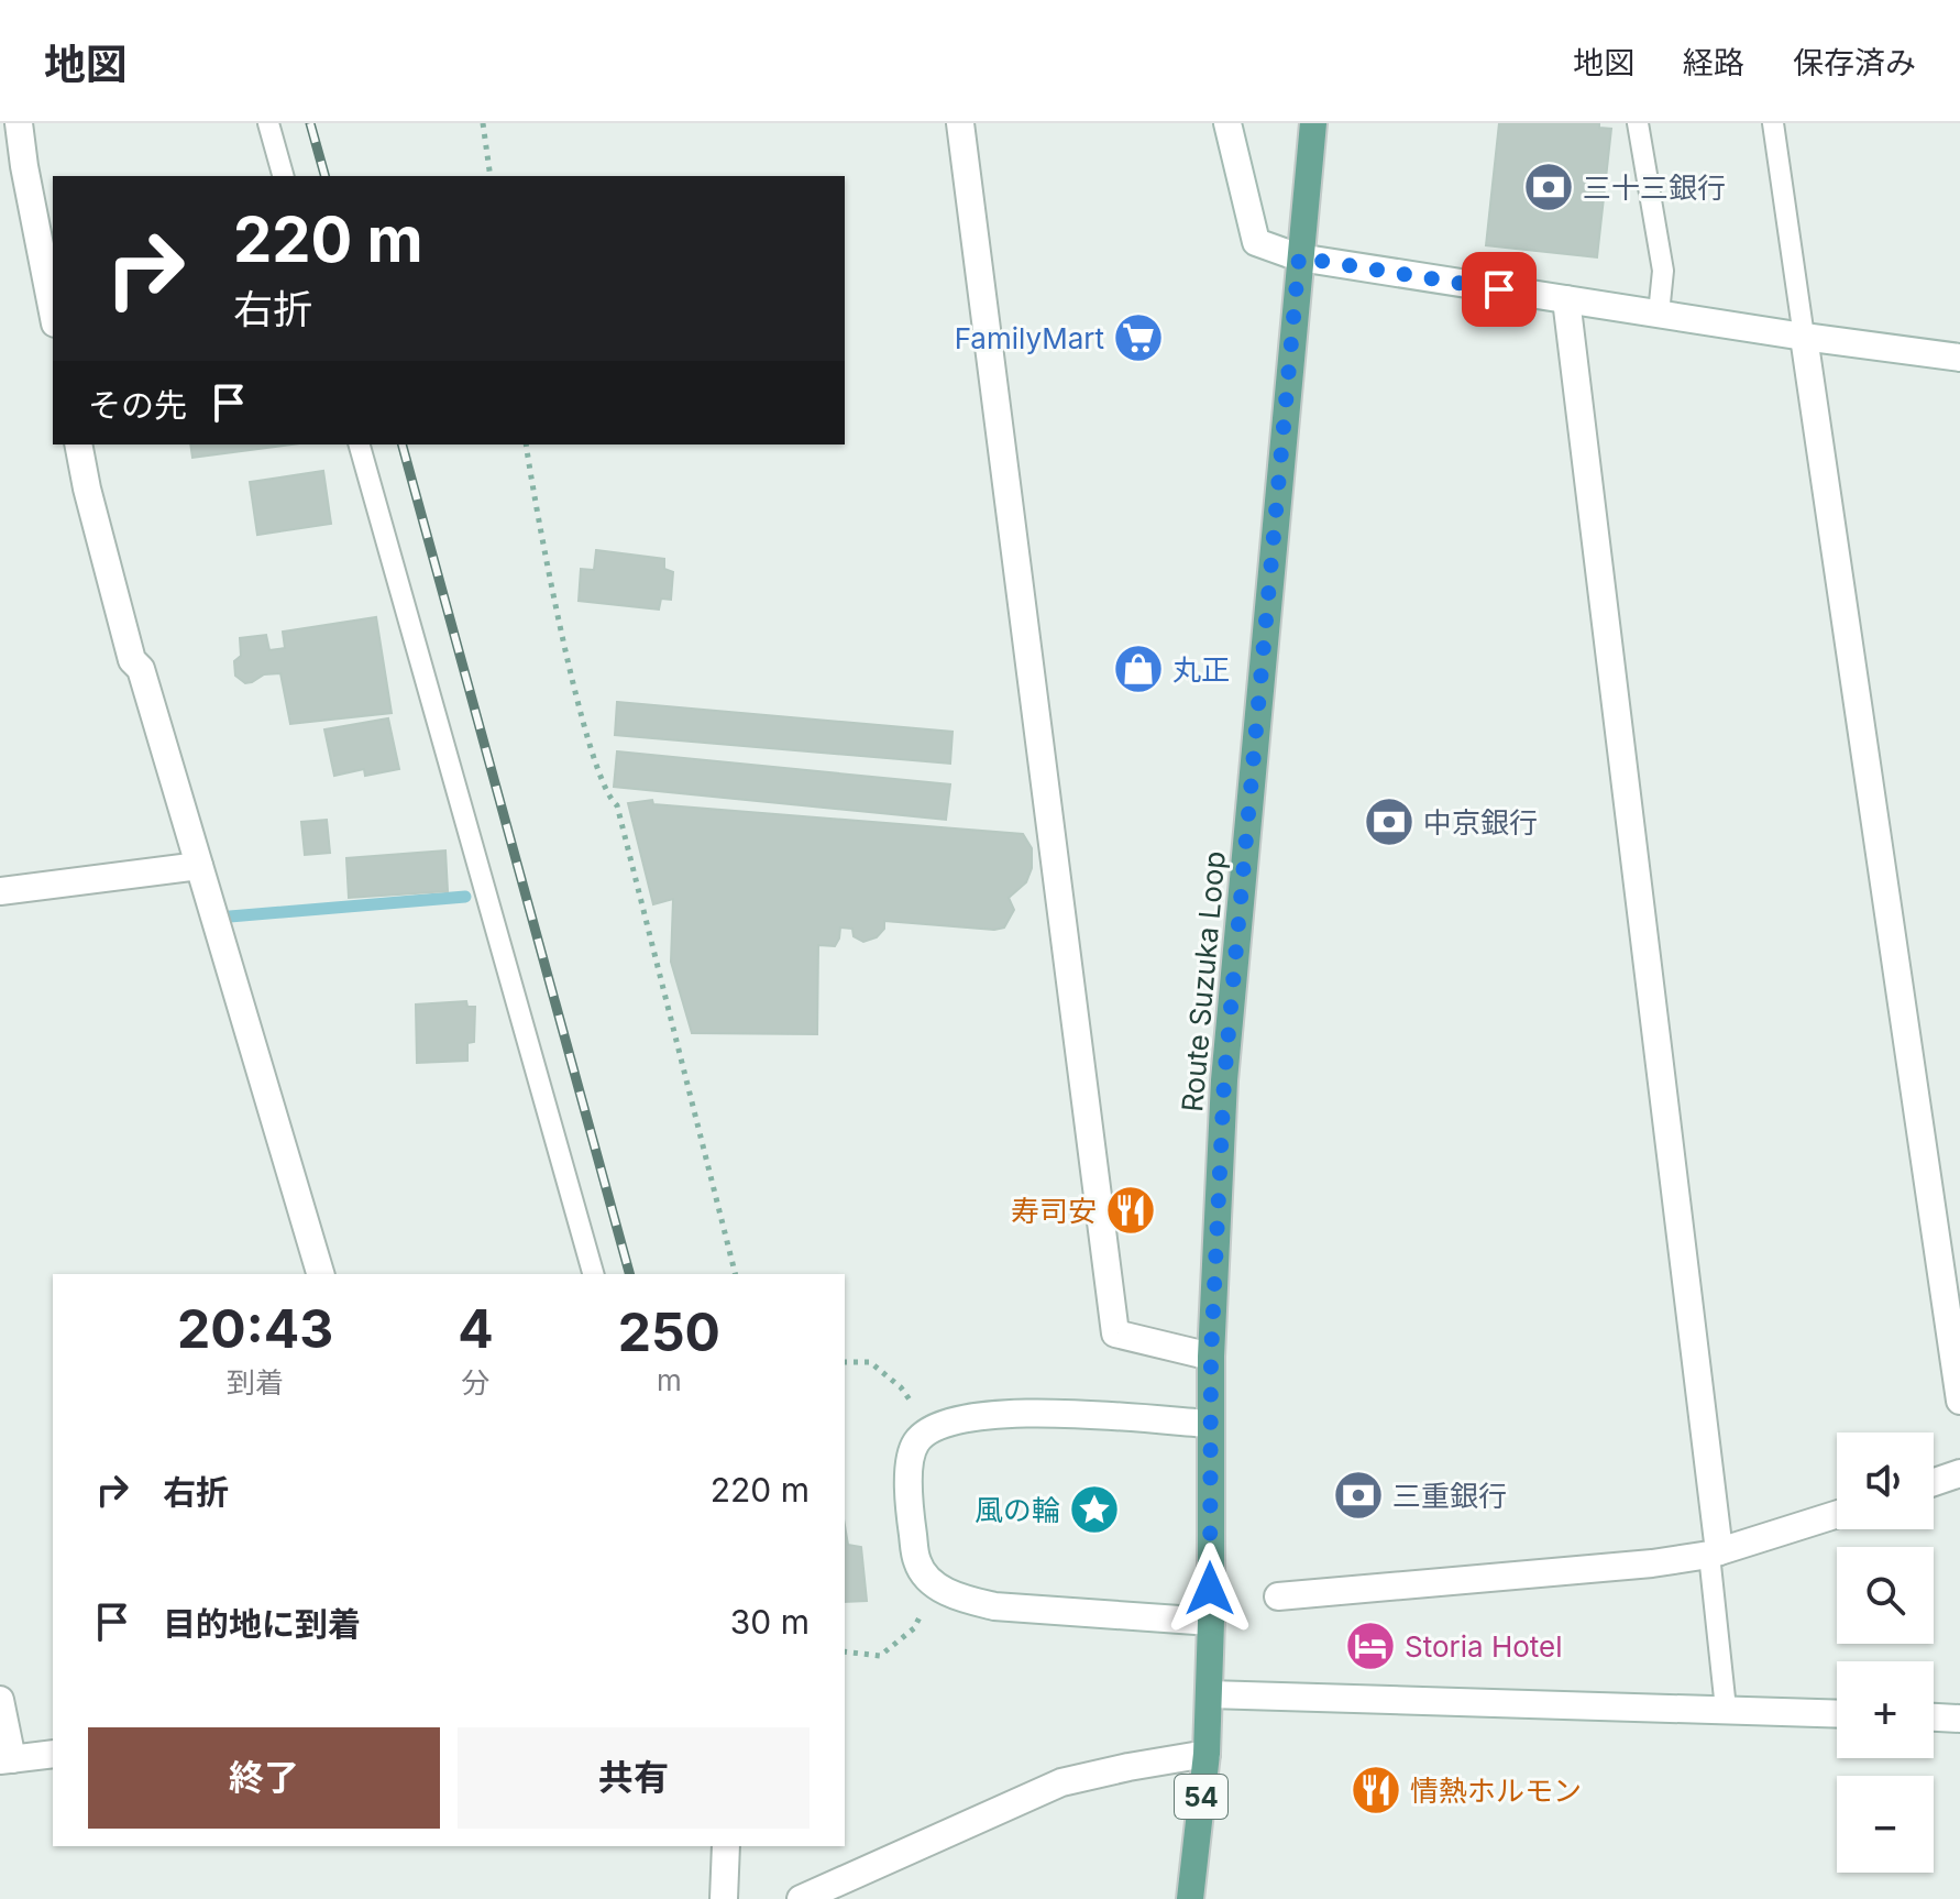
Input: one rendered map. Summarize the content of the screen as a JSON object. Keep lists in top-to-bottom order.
{
  "streets": {
    "main road": ["Route Suzuka Loop", "54"]
  },
  "places": {
    "bank": ["三十三銀行", "中京銀行", "三重銀行"],
    "supermarket": ["FamilyMart"],
    "shop": ["丸正"],
    "restaurant": ["寿司安", "情熱ホルモン"],
    "place": ["風の輪"],
    "hotel": ["Storia Hotel"]
  },
  "page": {
    "header": "地図",
    "nav": ["地図", "経路", "保存済み"],
    "turn": ["220 m", "右折"],
    "then": "その先",
    "eta": [
      "20:43",
      "到着",
      "4",
      "分",
      "250",
      "m"
    ],
    "list": [
      {
        "name": "右折",
        "value": "220 m"
      },
      {
        "name": "目的地に到着",
        "value": "30 m"
      }
    ],
    "map_buttons": ["+", "−"],
    "buttons": ["終了", "共有"]
  }
}
